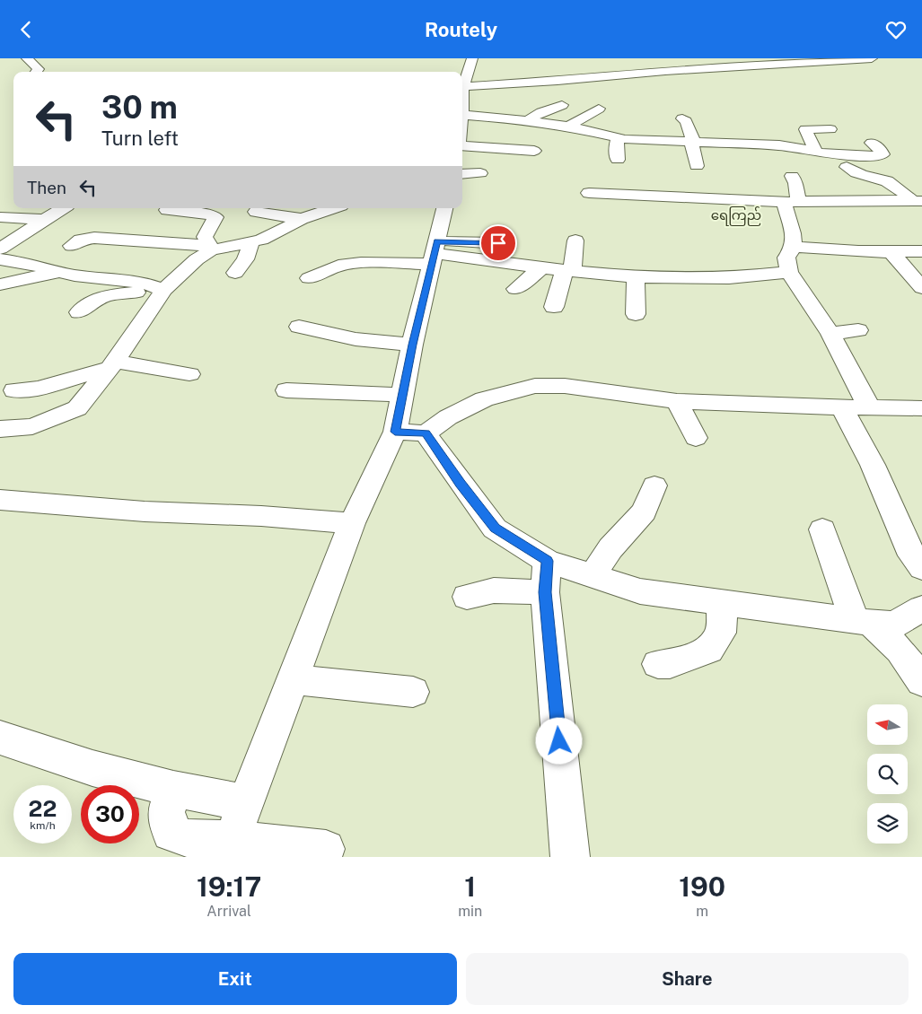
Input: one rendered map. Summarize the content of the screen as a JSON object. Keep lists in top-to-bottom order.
{
  "districts": ["ရေကြည်"],
  "north": "left",
  "page": {
    "header": "Routely",
    "turn": ["30 m", "Turn left"],
    "then": "Then",
    "speed": "22 km/h",
    "limit": "30",
    "eta": [
      "19:17",
      "Arrival",
      "1",
      "min",
      "190",
      "m"
    ],
    "buttons": ["Exit", "Share"]
  }
}
